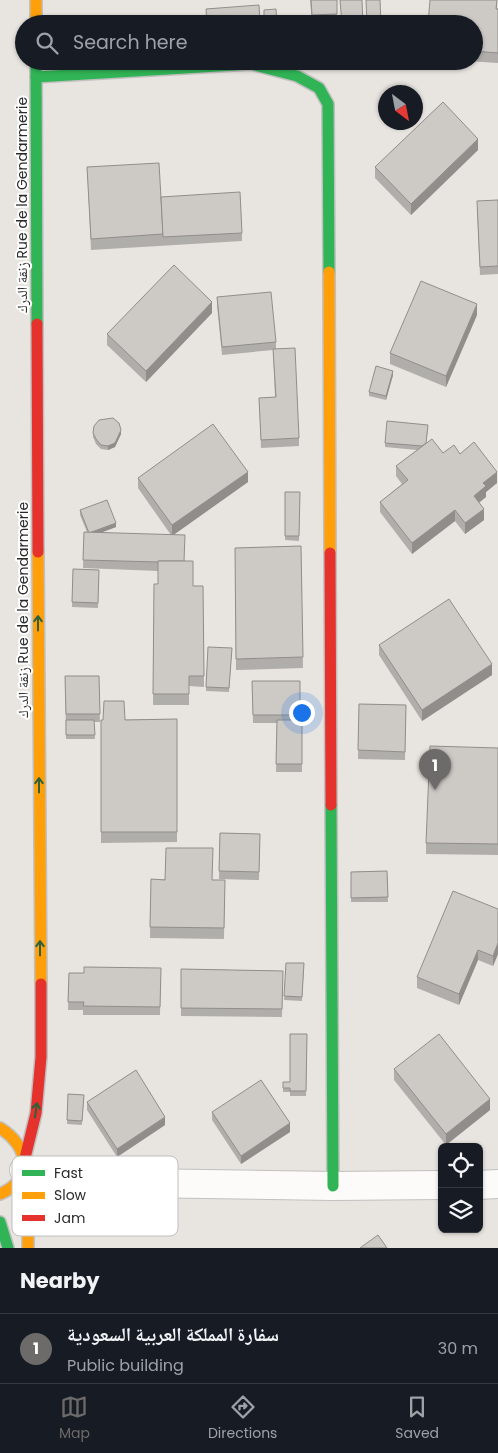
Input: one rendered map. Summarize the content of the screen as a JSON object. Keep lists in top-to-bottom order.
{
  "streets": {
    "street": ["زنقة الدرك Rue de la Gendarmerie"]
  },
  "one_way": ["زنقة الدرك Rue de la Gendarmerie"],
  "legend": ["Fast", "Slow", "Jam"],
  "north": "bottom right",
  "page": {
    "search": "Search here",
    "pins": "1",
    "heading": "Nearby",
    "list": [
      {
        "mark": "1",
        "name": "سفارة المملكة العربية السعودية",
        "note": "Public building",
        "value": "30 m"
      }
    ],
    "nav": ["Map", "Directions", "Saved"]
  }
}
